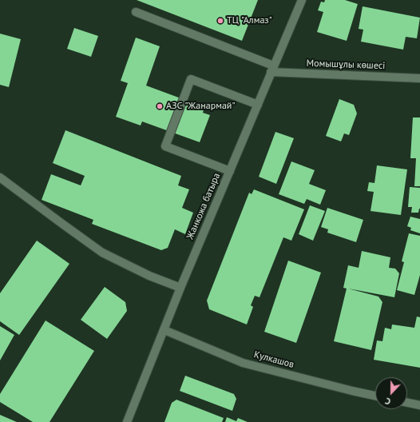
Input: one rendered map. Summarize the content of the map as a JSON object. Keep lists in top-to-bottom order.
{
  "streets": {
    "street": ["Момышұлы көшесі", "Жанкожа батыра", "Кулкашов"]
  },
  "crossings": [
    ["Момышұлы көшесі", "Жанкожа батыра"],
    ["Жанкожа батыра", "Кулкашов"]
  ],
  "places": ["ТЦ \"Алмаз\"", "АЗС \"Жанармай\""],
  "north": "bottom"
}
